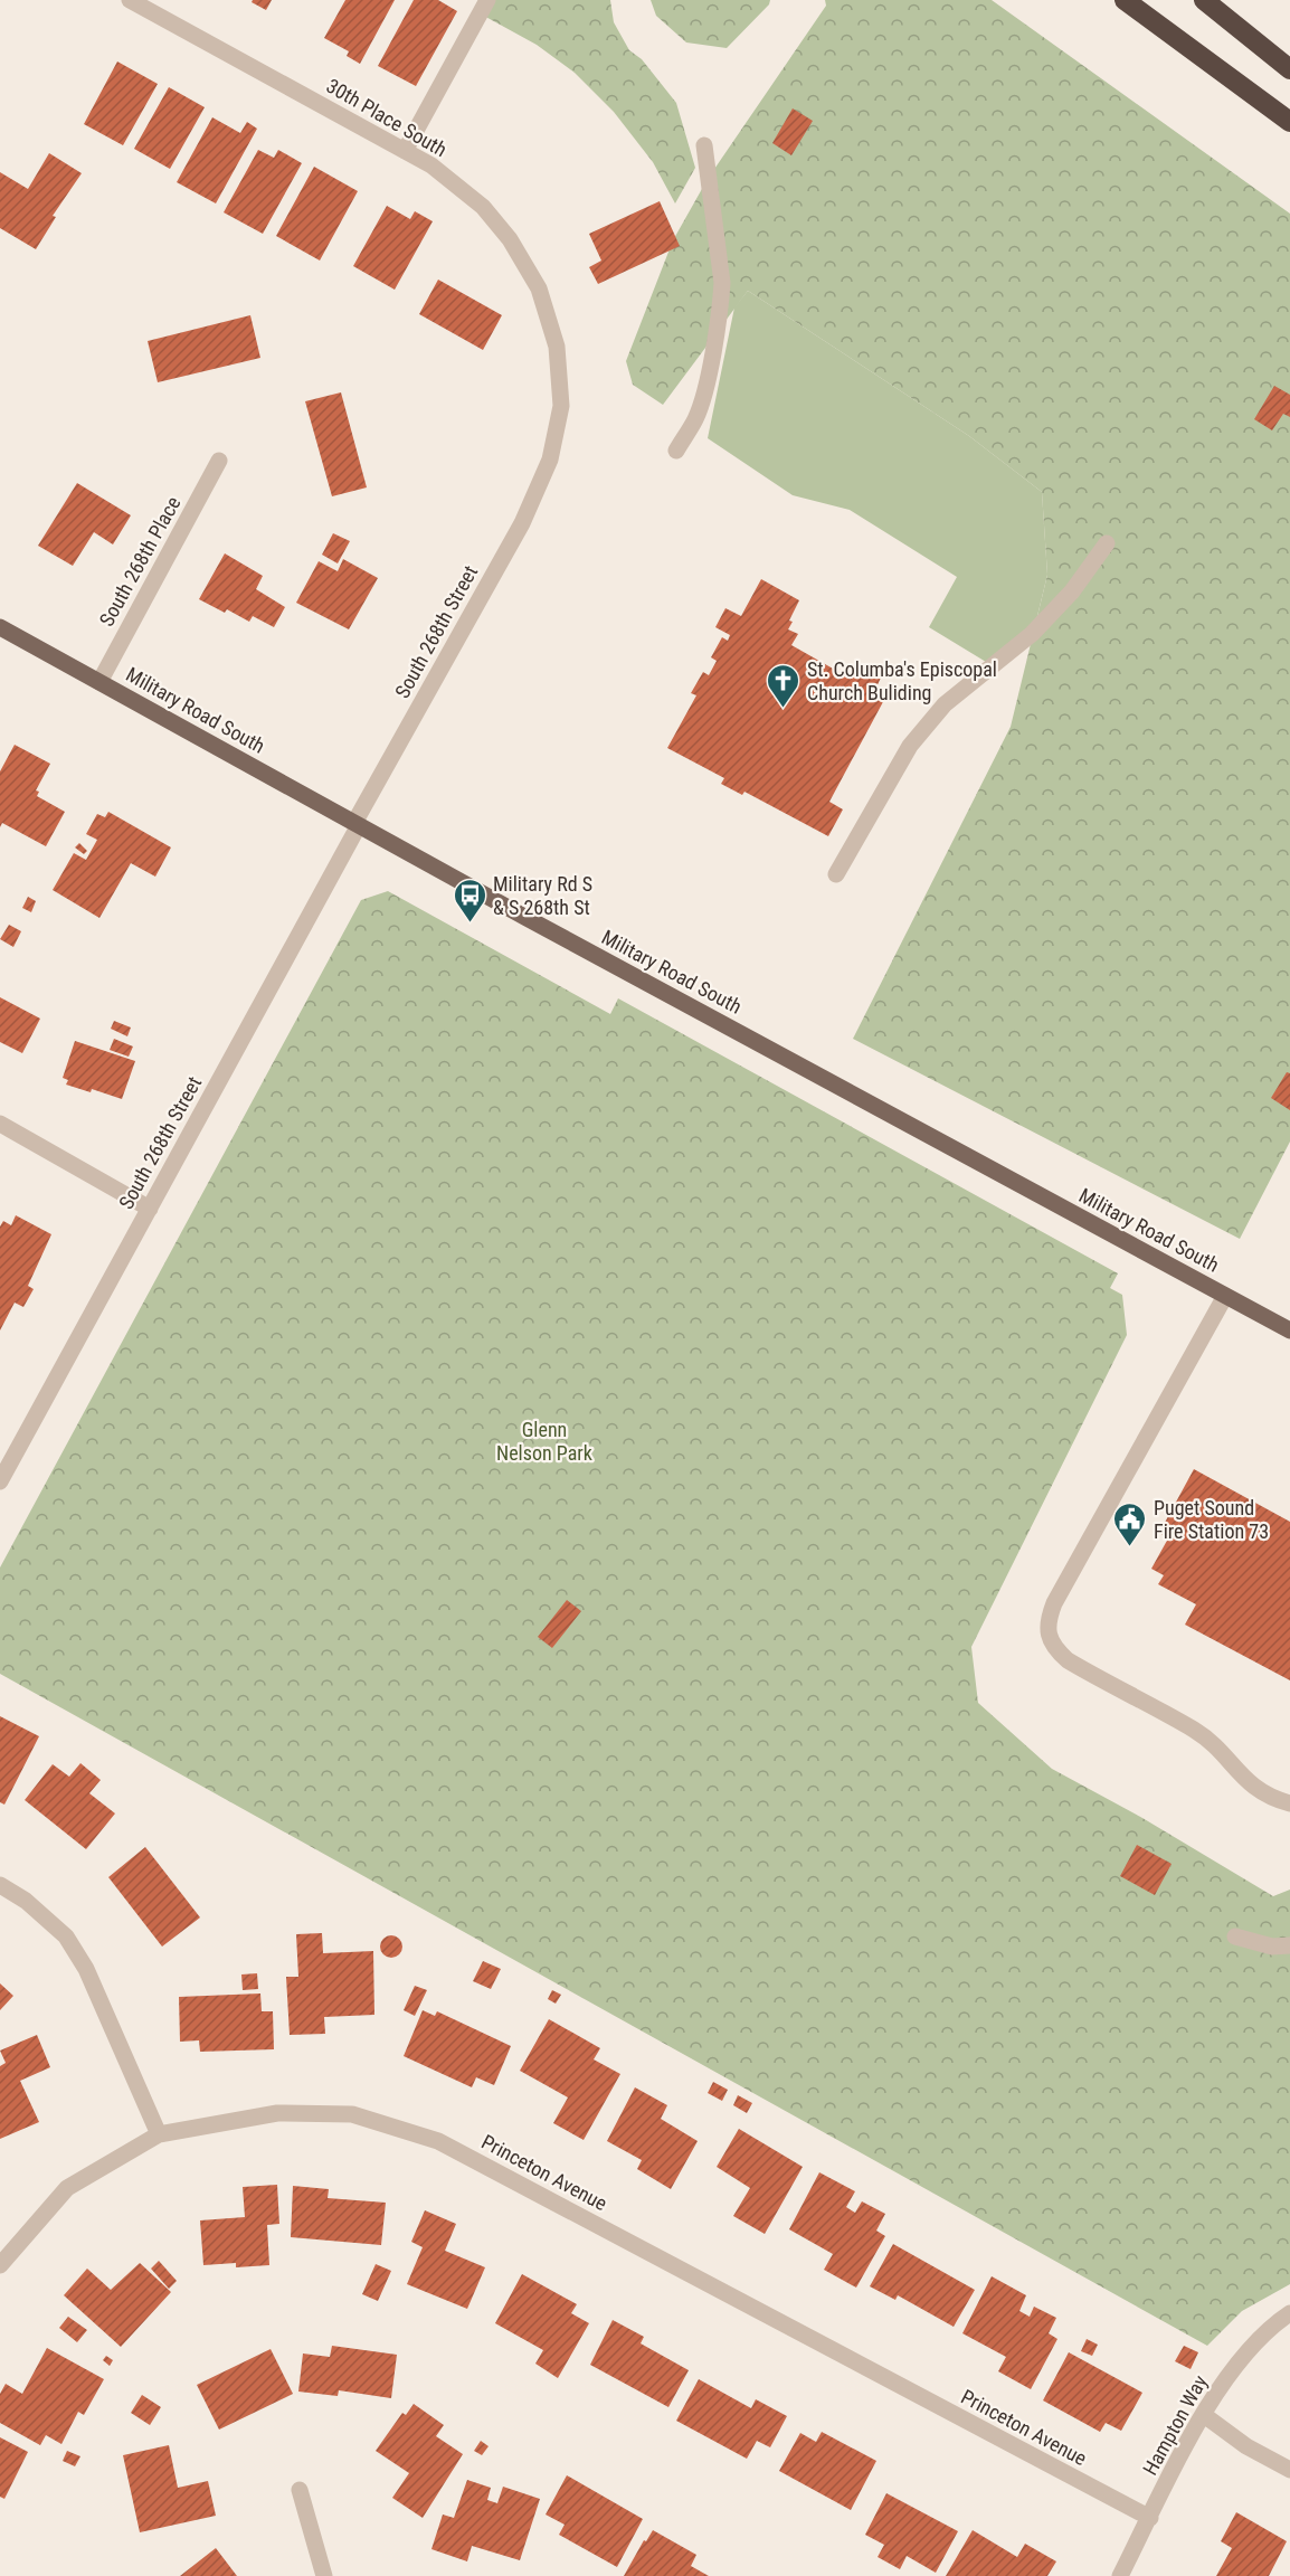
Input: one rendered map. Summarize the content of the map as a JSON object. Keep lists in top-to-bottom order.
{
  "streets": {
    "main road": ["Military Road South"],
    "street": [
      "30th Place South",
      "South 268th Place",
      "South 268th Street",
      "Princeton Avenue",
      "Hampton Way"
    ]
  },
  "crossings": [
    ["30th Place South", "South 268th Street"],
    ["South 268th Place", "Military Road South"],
    ["South 268th Street", "Military Road South"],
    ["Princeton Avenue", "Hampton Way"]
  ],
  "parks": ["Glenn Nelson Park"],
  "places": {
    "church": ["St. Columba's Episcopal Church Buliding"],
    "bus stop": ["Military Rd S & S 268th St"],
    "public building": ["Puget Sound Fire Station 73"]
  }
}
